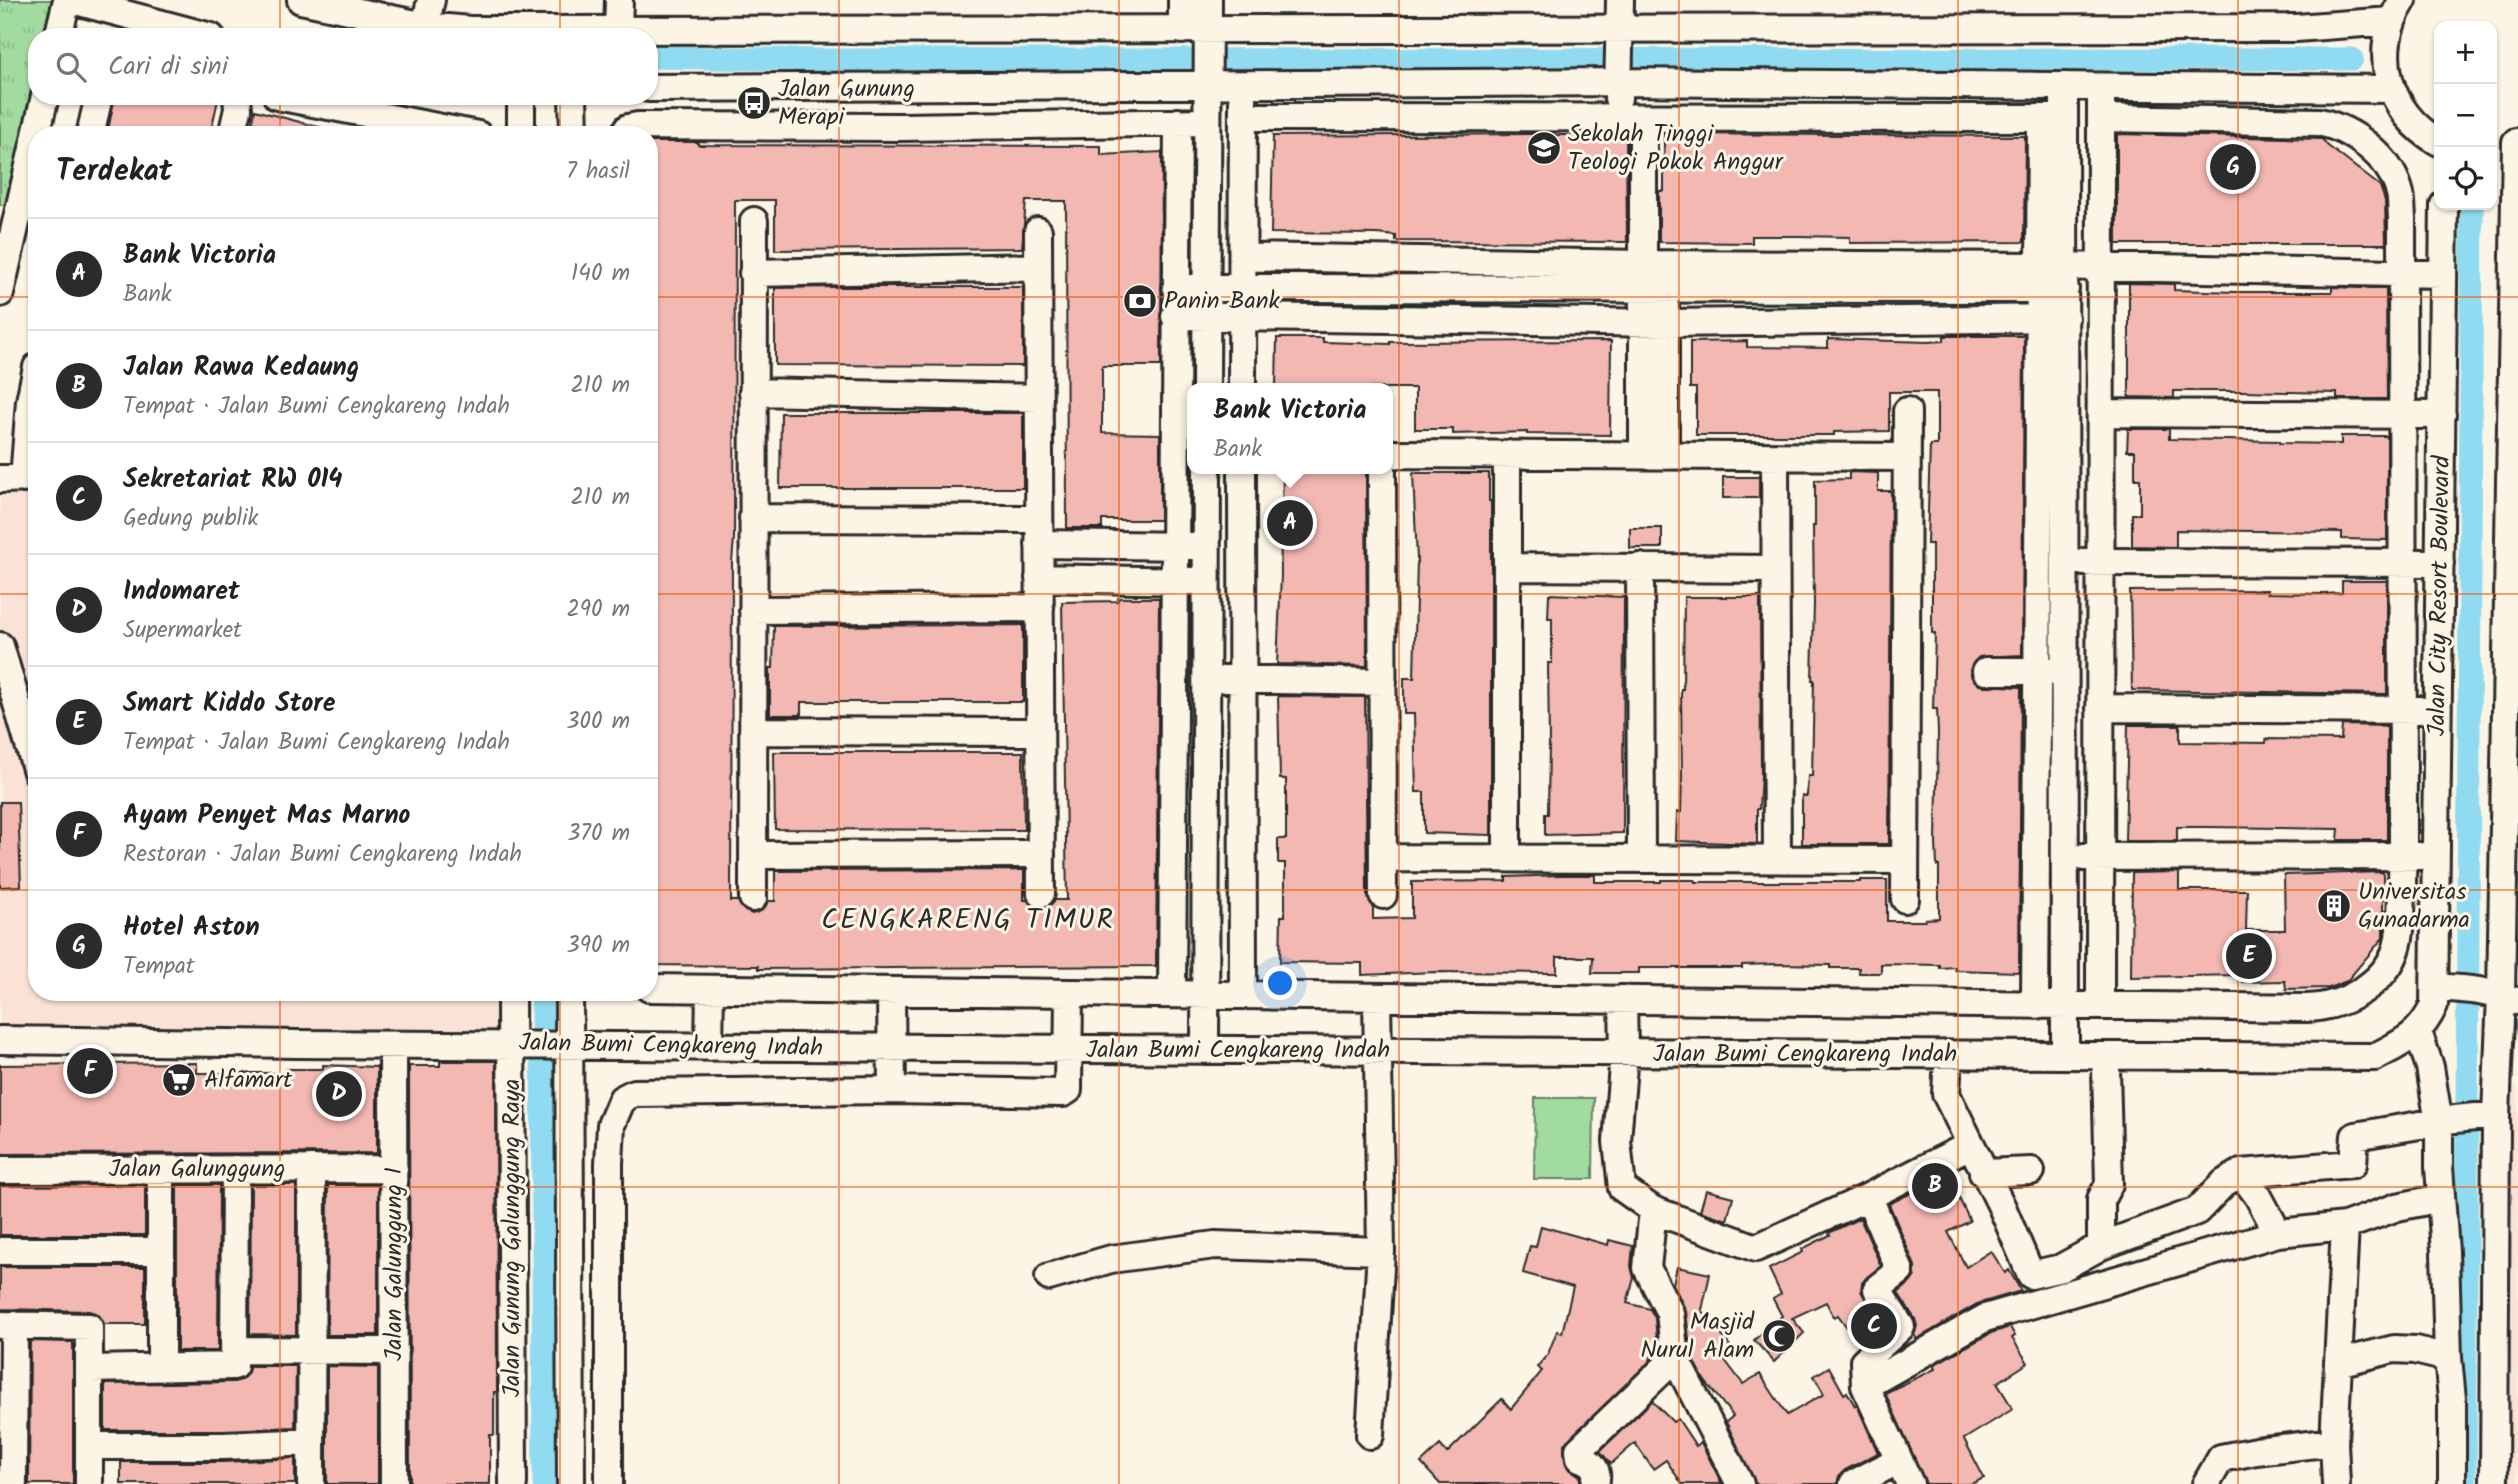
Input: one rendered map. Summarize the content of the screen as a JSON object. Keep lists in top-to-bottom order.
{
  "streets": {
    "street": [
      "Jalan City Resort Boulevard",
      "Jalan Bumi Cengkareng Indah",
      "Jalan Galunggung",
      "Jalan Gunung Galunggung Raya",
      "Jalan Galunggung I"
    ]
  },
  "crossings": [
    ["Jalan Bumi Cengkareng Indah", "Jalan Gunung Galunggung Raya"],
    ["Jalan Bumi Cengkareng Indah", "Jalan Galunggung I"],
    ["Jalan Galunggung", "Jalan Galunggung I"]
  ],
  "districts": ["CENGKARENG TIMUR"],
  "places": {
    "bus stop": ["Jalan Gunung Merapi"],
    "school or university": ["Sekolah Tinggi Teologi Pokok Anggur"],
    "bank": ["Panin Bank"],
    "building": ["Universitas Gunadarma"],
    "supermarket": ["Alfamart"],
    "mosque": ["Masjid Nurul Alam"]
  },
  "page": {
    "map_buttons": ["+", "−"],
    "search": "Cari di sini",
    "heading": ["Terdekat", "7 hasil"],
    "pins": [
      "G",
      "A",
      "E",
      "F",
      "D",
      "B",
      "C"
    ],
    "list": [
      {
        "mark": "A",
        "name": "Bank Victoria",
        "note": "Bank",
        "value": "140 m"
      },
      {
        "mark": "B",
        "name": "Jalan Rawa Kedaung",
        "note": "Tempat · Jalan Bumi Cengkareng Indah",
        "value": "210 m"
      },
      {
        "mark": "C",
        "name": "Sekretariat RW 014",
        "note": "Gedung publik",
        "value": "210 m"
      },
      {
        "mark": "D",
        "name": "Indomaret",
        "note": "Supermarket",
        "value": "290 m"
      },
      {
        "mark": "E",
        "name": "Smart Kiddo Store",
        "note": "Tempat · Jalan Bumi Cengkareng Indah",
        "value": "300 m"
      },
      {
        "mark": "F",
        "name": "Ayam Penyet Mas Marno",
        "note": "Restoran · Jalan Bumi Cengkareng Indah",
        "value": "370 m"
      },
      {
        "mark": "G",
        "name": "Hotel Aston",
        "note": "Tempat",
        "value": "390 m"
      }
    ],
    "popup": ["Bank Victoria", "Bank"]
  }
}
